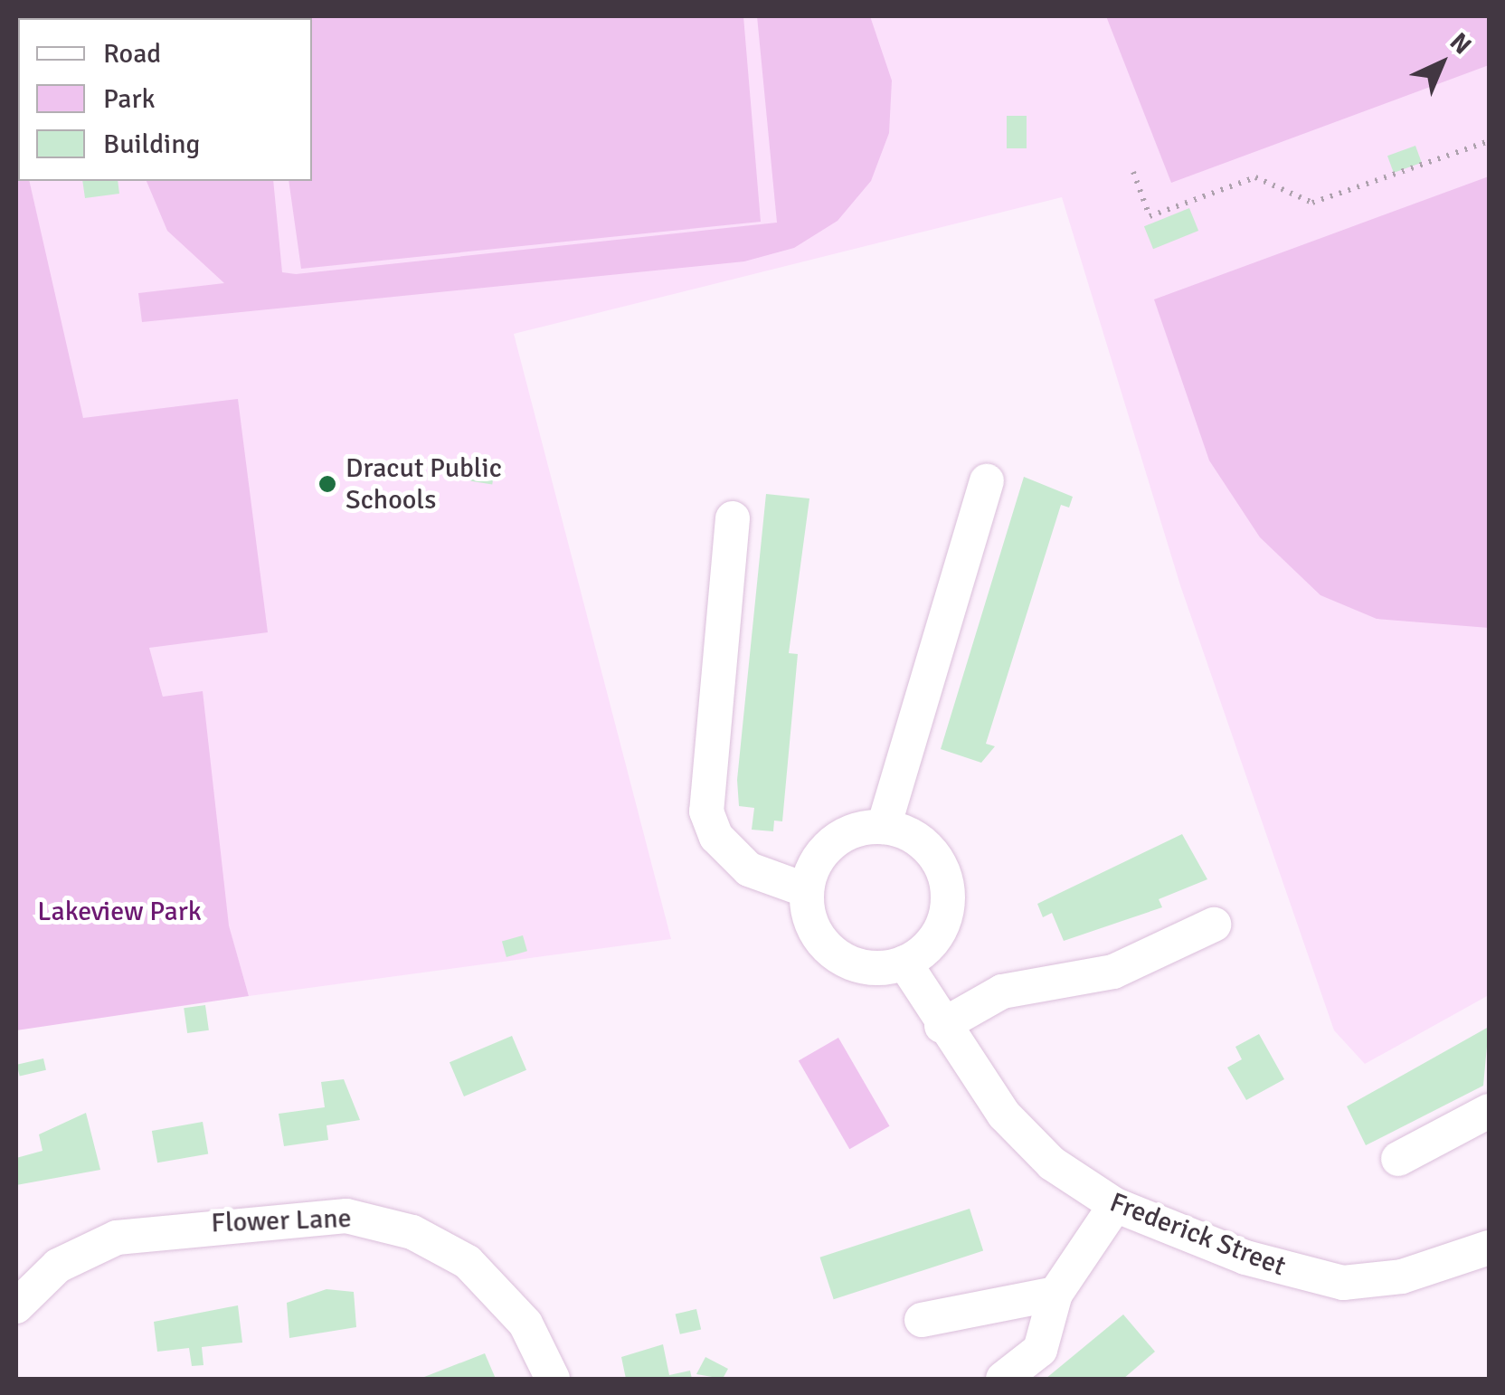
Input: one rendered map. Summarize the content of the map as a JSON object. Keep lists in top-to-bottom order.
{
  "streets": {
    "street": ["Flower Lane", "Frederick Street"]
  },
  "parks": ["Lakeview Park"],
  "places": ["Dracut Public Schools"],
  "legend": ["Road", "Park", "Building"],
  "north": "top right"
}
